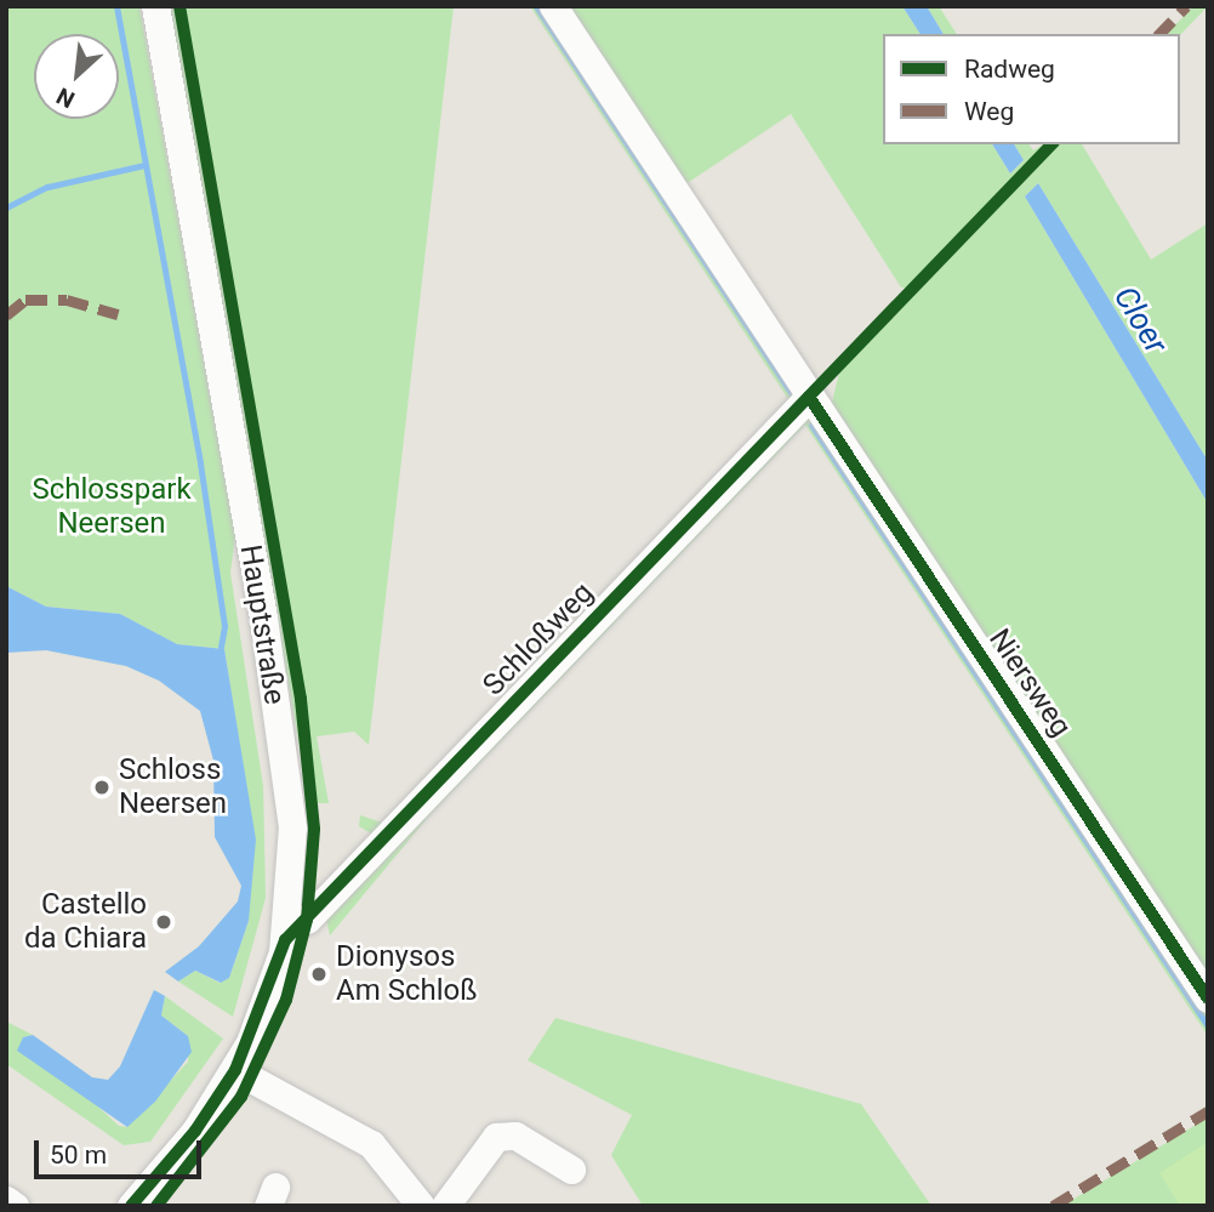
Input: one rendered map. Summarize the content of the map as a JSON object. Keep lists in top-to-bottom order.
{
  "streets": {
    "street": ["Hauptstraße", "Schloßweg", "Niersweg"]
  },
  "crossings": [
    ["Schloßweg", "Niersweg"]
  ],
  "water": ["Cloer"],
  "parks": ["Schlosspark Neersen"],
  "places": ["Schloss Neersen", "Castello da Chiara", "Dionysos Am Schloß"],
  "legend": ["Radweg", "Weg"],
  "scale_bar": "50 m",
  "north": "bottom left"
}
